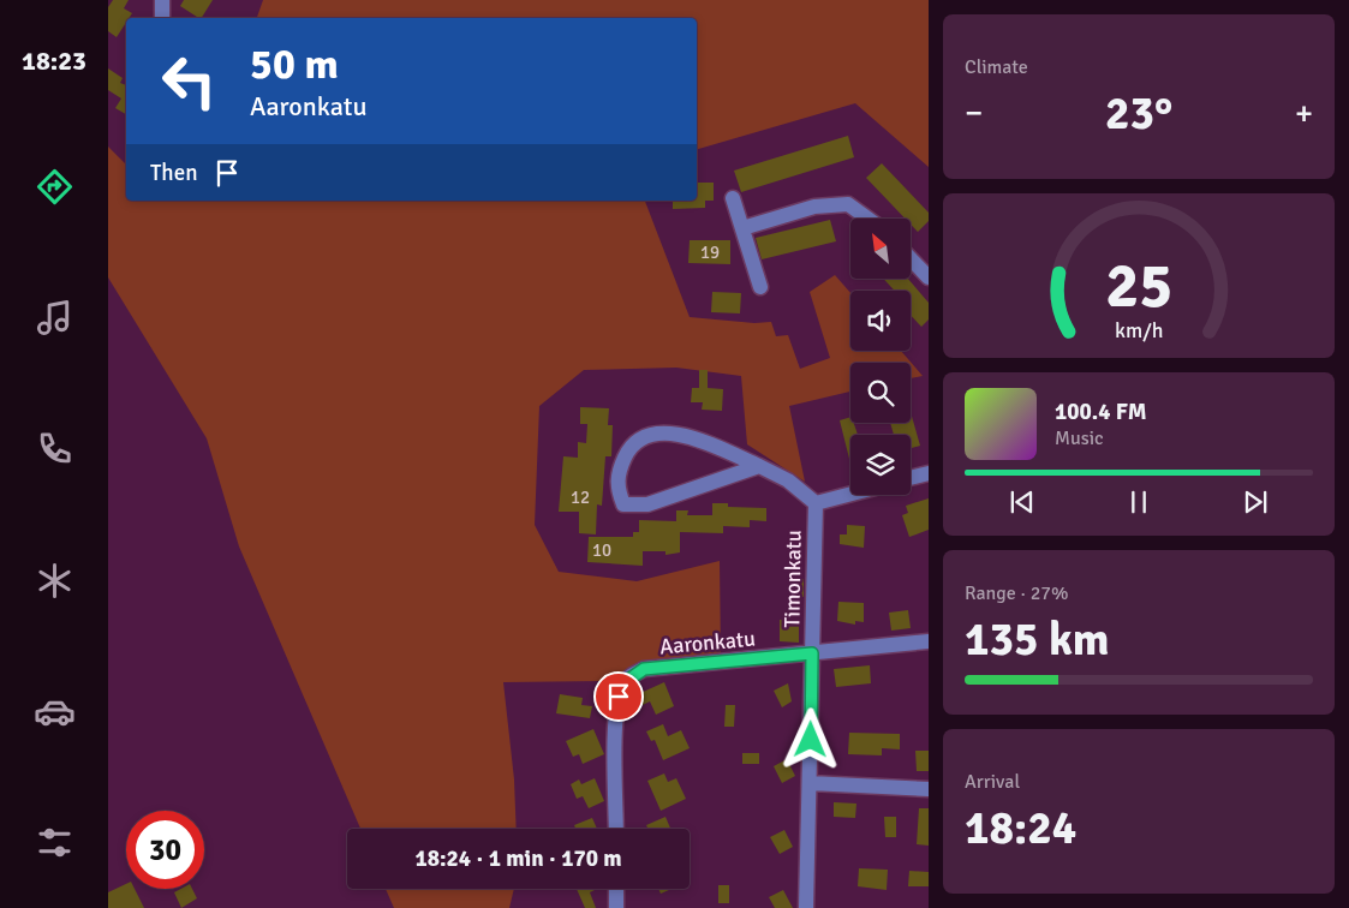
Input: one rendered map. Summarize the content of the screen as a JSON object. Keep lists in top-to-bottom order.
{
  "streets": {
    "street": ["Timonkatu", "Aaronkatu"]
  },
  "crossings": [
    ["Timonkatu", "Aaronkatu"]
  ],
  "house_numbers": ["19", "12", "10"],
  "north": "top left",
  "page": {
    "tabs": "18:23",
    "tile": [
      "Climate",
      ["Range · 27%", "135 km"],
      ["Arrival", "18:24"]
    ],
    "turn": ["50 m", "Aaronkatu"],
    "heat": ["−", "23°", "+"],
    "then": "Then",
    "song": ["100.4 FM", "Music"],
    "limit": "30",
    "trip": "18:24 · 1 min · 170 m",
    "gauge": ["25", "km/h"]
  }
}
